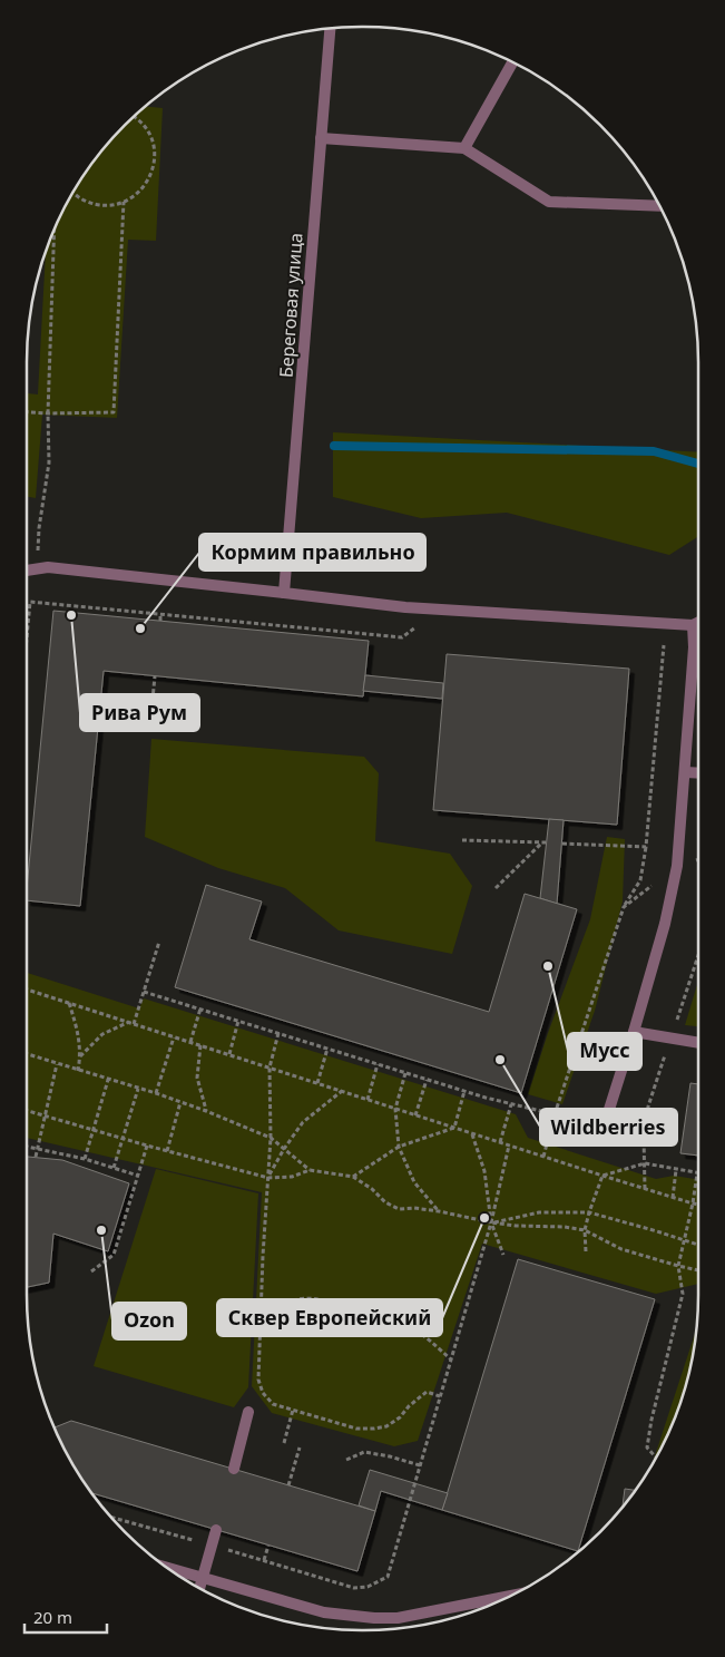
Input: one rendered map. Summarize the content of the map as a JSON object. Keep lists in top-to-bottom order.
{
  "streets": {
    "street": ["Береговая улица"]
  },
  "places": [
    "Рива Рум",
    "Кормим правильно",
    "Мусс",
    "Wildberries",
    "Сквер Европейский",
    "Ozon"
  ],
  "scale_bar": "20 m"
}
